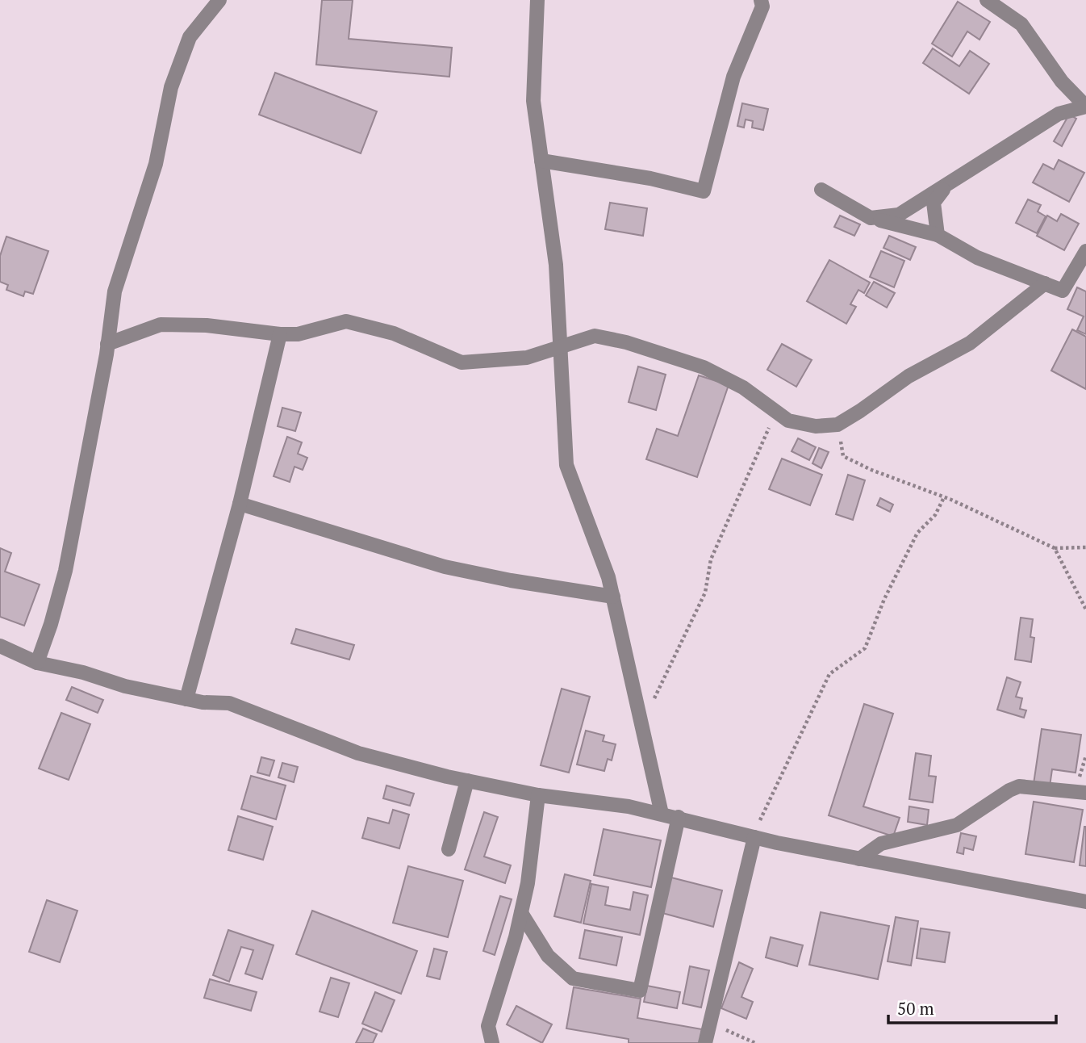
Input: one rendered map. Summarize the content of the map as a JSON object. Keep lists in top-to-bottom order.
{
  "scale_bar": "50 m"
}
